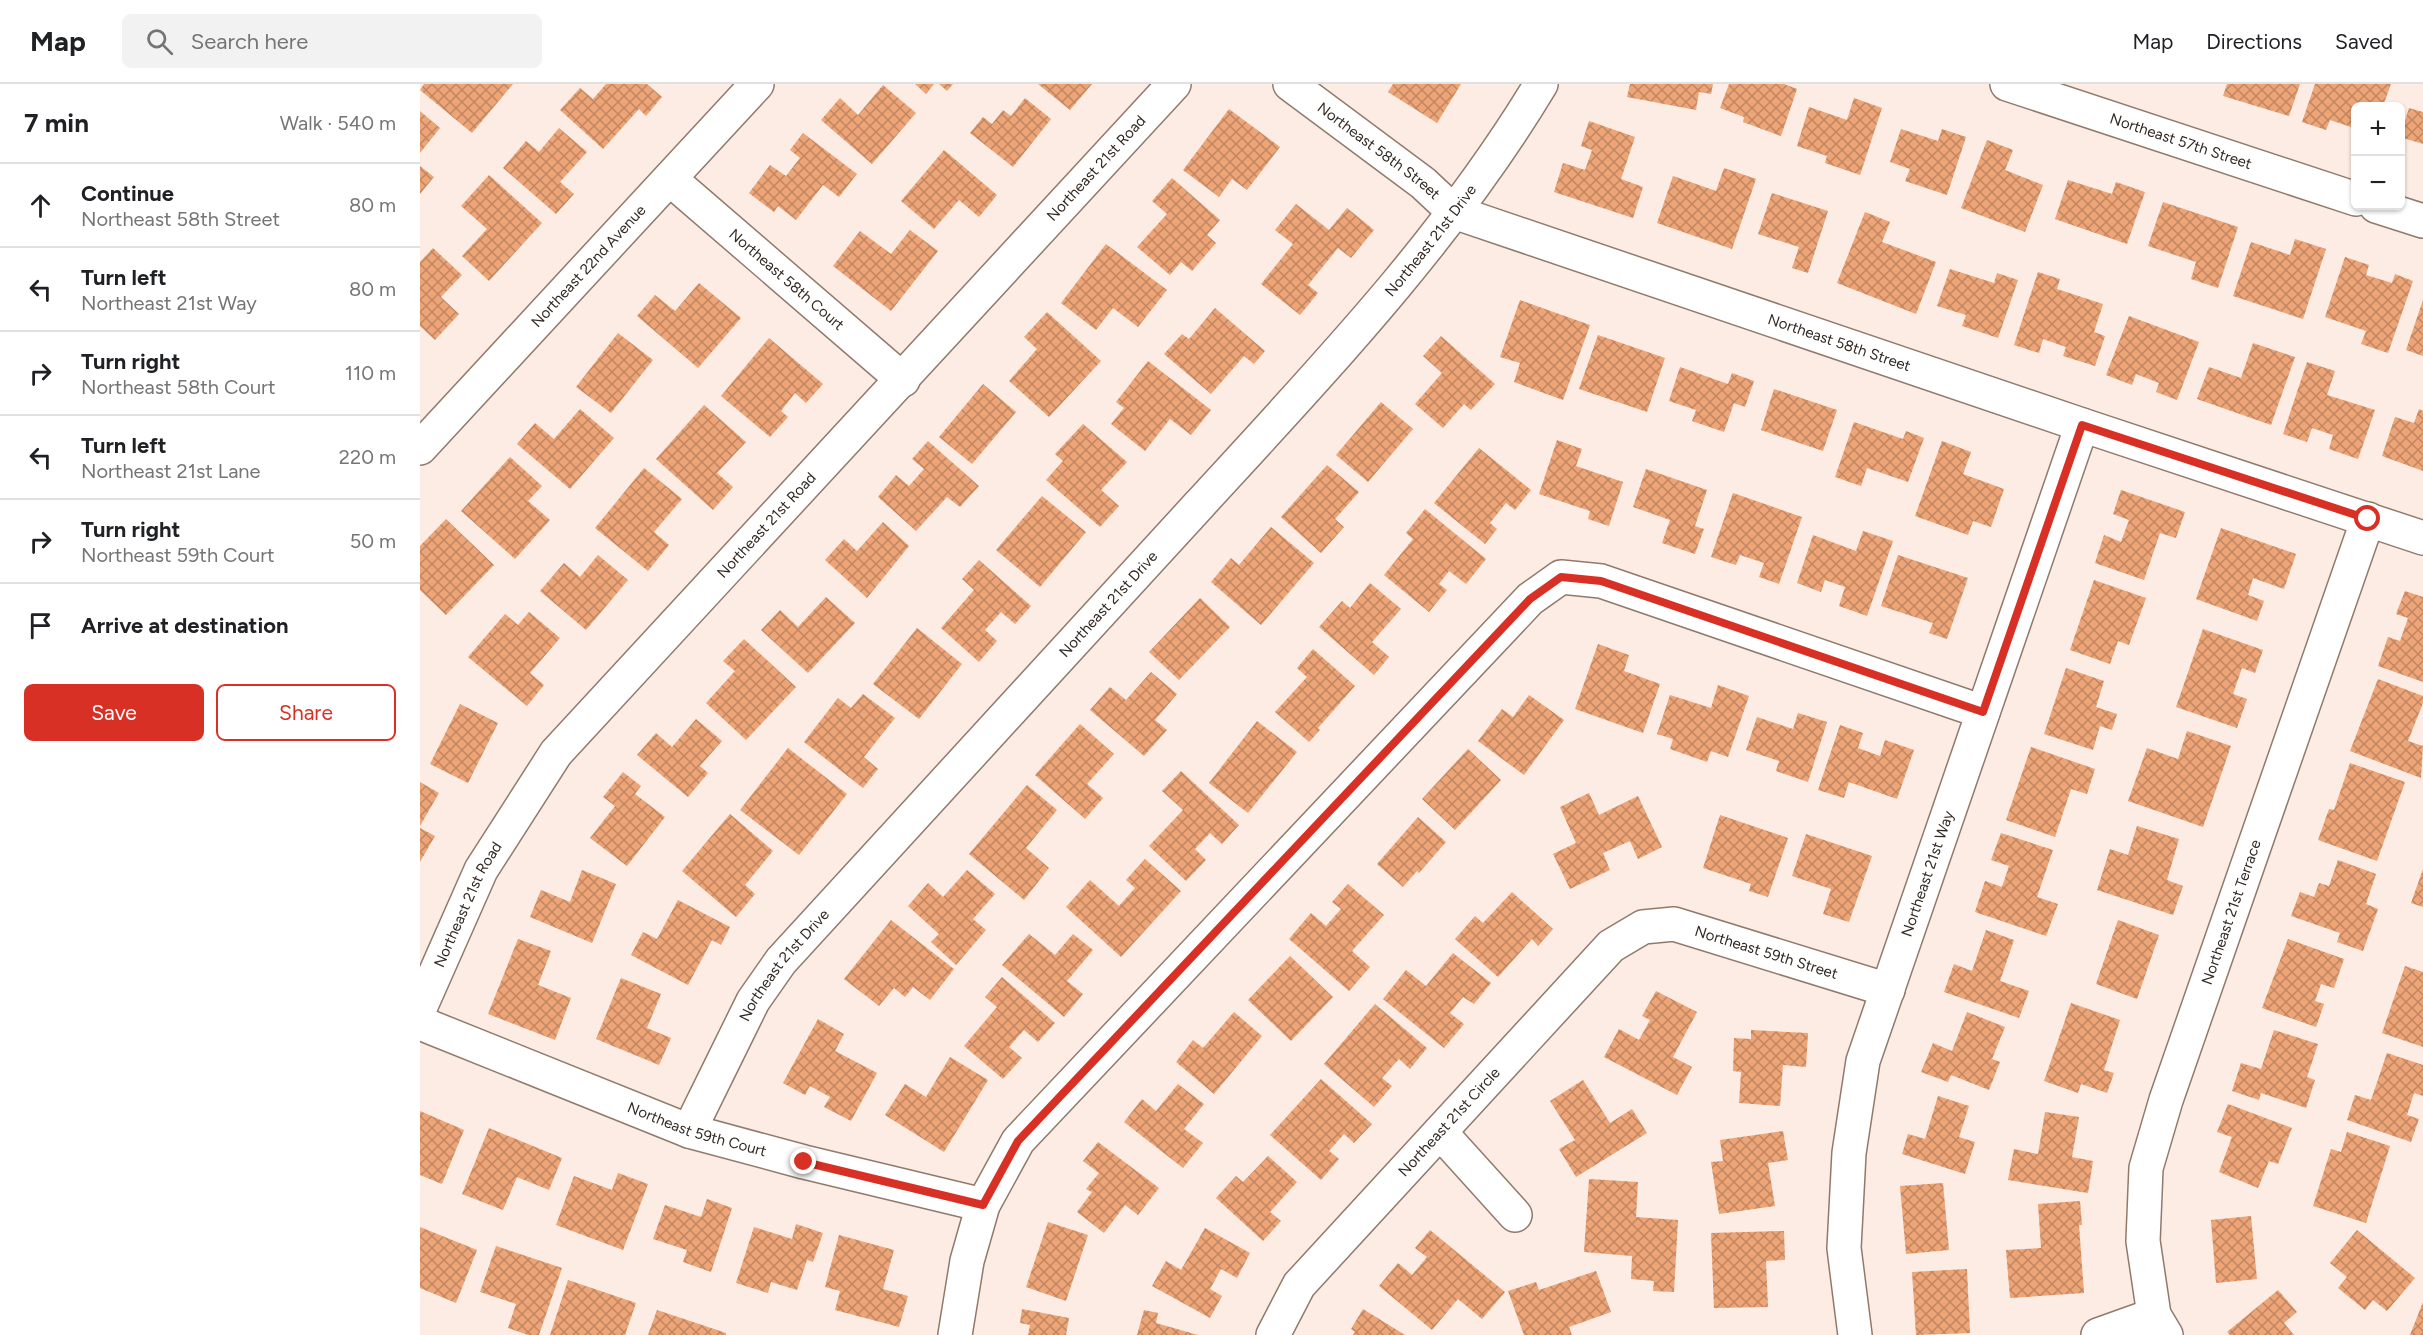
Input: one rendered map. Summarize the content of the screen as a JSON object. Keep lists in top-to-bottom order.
{
  "streets": {
    "street": [
      "Northeast 57th Street",
      "Northeast 58th Street",
      "Northeast 21st Road",
      "Northeast 21st Drive",
      "Northeast 22nd Avenue",
      "Northeast 58th Court",
      "Northeast 21st Way",
      "Northeast 21st Terrace",
      "Northeast 59th Street",
      "Northeast 21st Circle",
      "Northeast 59th Court"
    ]
  },
  "crossings": [
    ["Northeast 58th Street", "Northeast 21st Drive"],
    ["Northeast 58th Street", "Northeast 21st Way"],
    ["Northeast 58th Street", "Northeast 21st Terrace"],
    ["Northeast 21st Road", "Northeast 58th Court"],
    ["Northeast 21st Drive", "Northeast 59th Court"],
    ["Northeast 22nd Avenue", "Northeast 58th Court"],
    ["Northeast 21st Way", "Northeast 59th Street"],
    ["Northeast 59th Street", "Northeast 21st Circle"]
  ],
  "page": {
    "header": "Map",
    "search": "Search here",
    "nav": ["Map", "Directions", "Saved"],
    "heading": ["7 min", "Walk · 540 m"],
    "map_buttons": ["+", "−"],
    "list": [
      ["Continue", "Northeast 58th Street", "80 m"],
      ["Turn left", "Northeast 21st Way", "80 m"],
      ["Turn right", "Northeast 58th Court", "110 m"],
      ["Turn left", "Northeast 21st Lane", "220 m"],
      ["Turn right", "Northeast 59th Court", "50 m"],
      "Arrive at destination"
    ],
    "buttons": ["Save", "Share"]
  }
}
